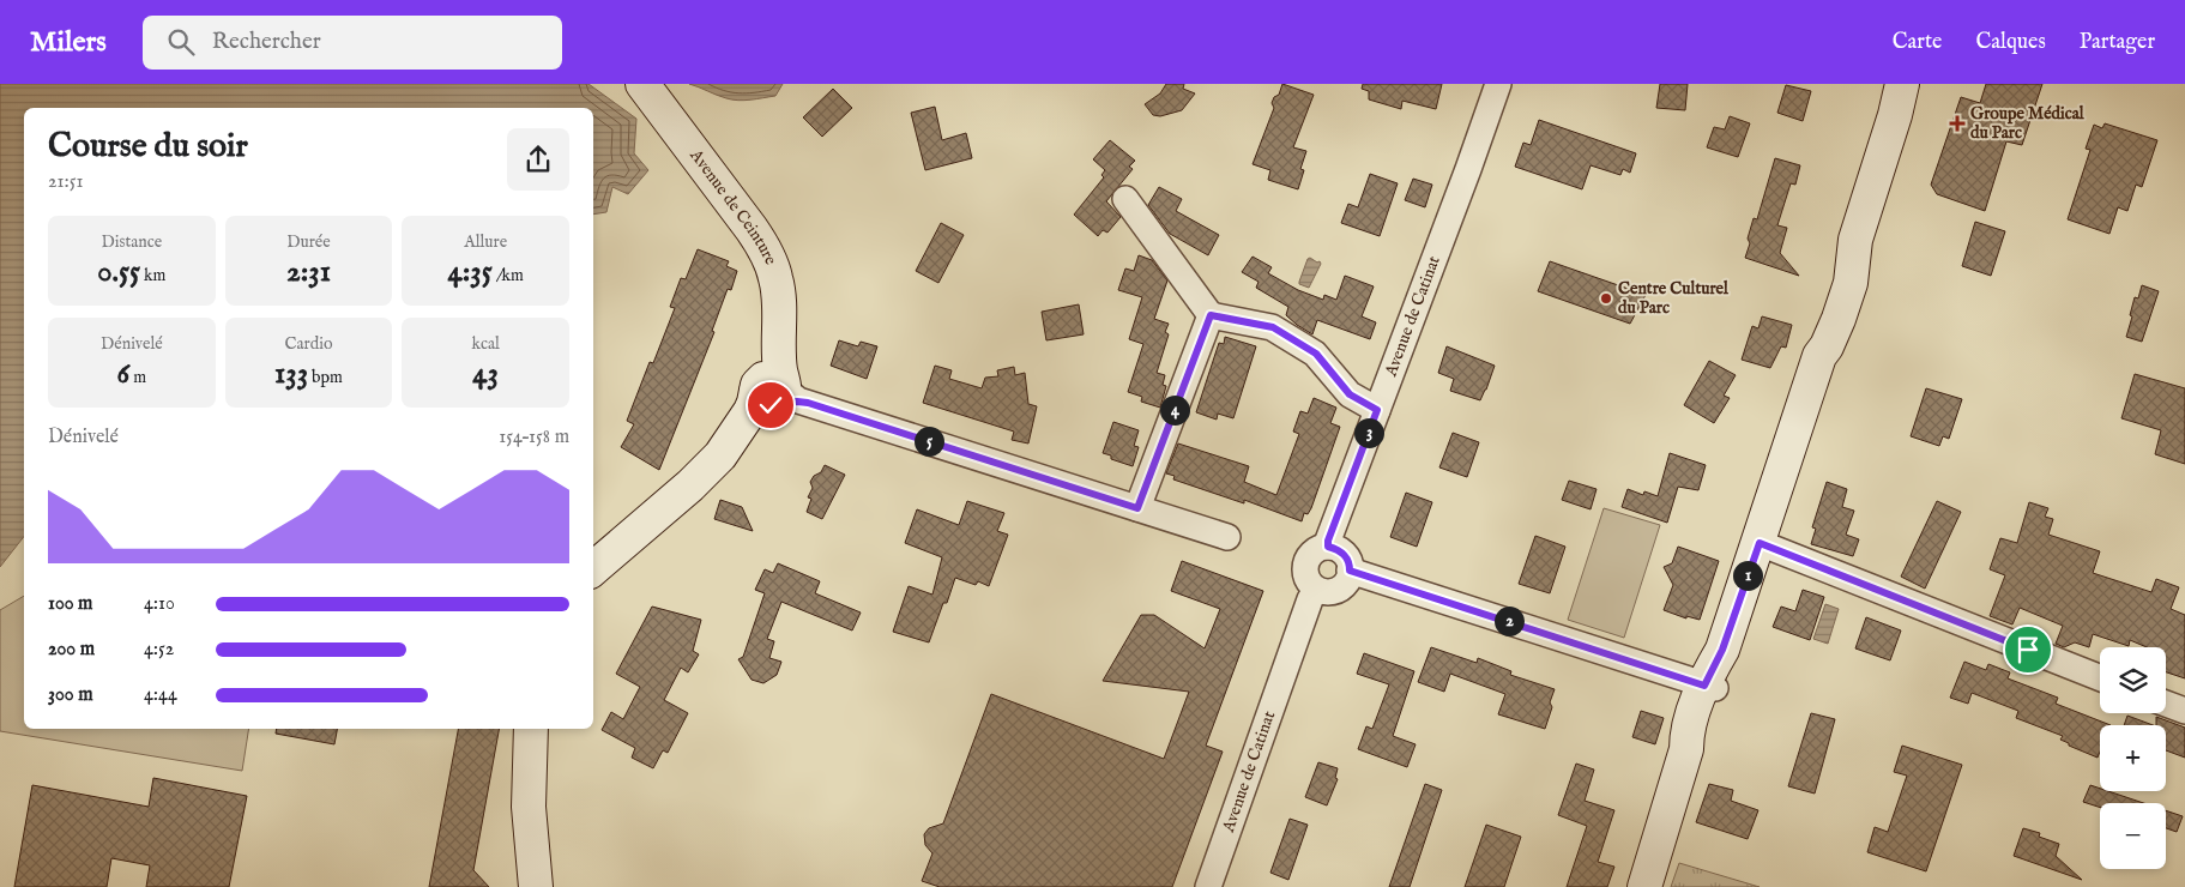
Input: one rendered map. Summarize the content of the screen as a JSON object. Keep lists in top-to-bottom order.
{
  "streets": {
    "street": ["Avenue de Ceinture", "Avenue de Catinat"]
  },
  "places": {
    "health": ["Groupe Médical du Parc"],
    "other": ["Centre Culturel du Parc"]
  },
  "page": {
    "header": "Milers",
    "search": "Rechercher",
    "nav": ["Carte", "Calques", "Partager"],
    "heading": ["Course du soir", "21:51"],
    "stats": [
      ["Distance", "0.55 km"],
      ["Durée", "2:31"],
      ["Allure", "4:35 /km"],
      ["Dénivelé", "6 m"],
      ["Cardio", "133 bpm"],
      ["kcal", "43"]
    ],
    "pins": [
      "4",
      "3",
      "5",
      "1",
      "2"
    ],
    "chart": ["Dénivelé", "154–158 m"],
    "list": [
      {
        "name": "100 m",
        "note": "4:10"
      },
      {
        "name": "200 m",
        "note": "4:52"
      },
      {
        "name": "300 m",
        "note": "4:44"
      }
    ],
    "map_buttons": ["+", "−"]
  }
}
